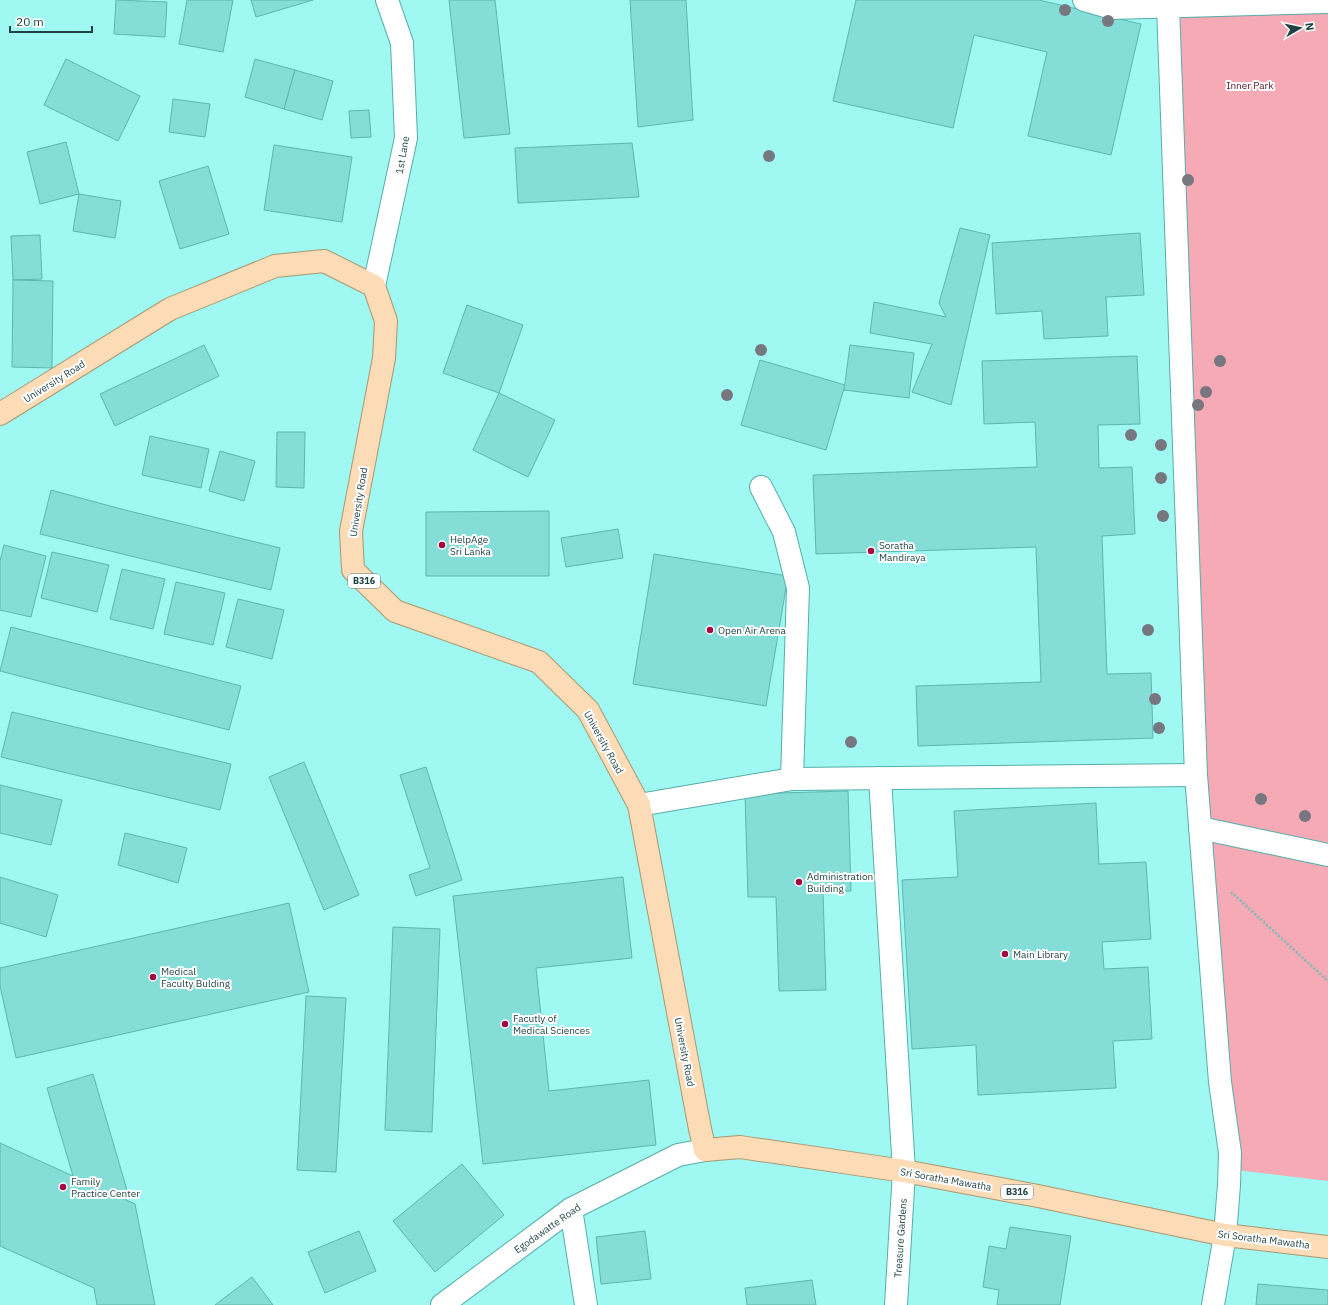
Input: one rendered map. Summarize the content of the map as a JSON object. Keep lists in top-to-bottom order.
{
  "streets": {
    "main road": ["University Road", "B316", "Sri Soratha Mawatha"],
    "street": ["1st Lane", "Egodawatte Road", "Treasure Gardens"]
  },
  "crossings": [
    ["1st Lane", "University Road"],
    ["University Road", "Sri Soratha Mawatha"],
    ["University Road", "Egodawatte Road"],
    ["Sri Soratha Mawatha", "Egodawatte Road"],
    ["Sri Soratha Mawatha", "Treasure Gardens"]
  ],
  "parks": ["Inner Park"],
  "places": [
    "HelpAge Sri Lanka",
    "Soratha Mandiraya",
    "Open Air Arena",
    "Administration Building",
    "Main Library",
    "Medical Faculty Bulding",
    "Facutly of Medical Sciences",
    "Family Practice Center"
  ],
  "scale_bar": "20 m",
  "north": "right"
}
